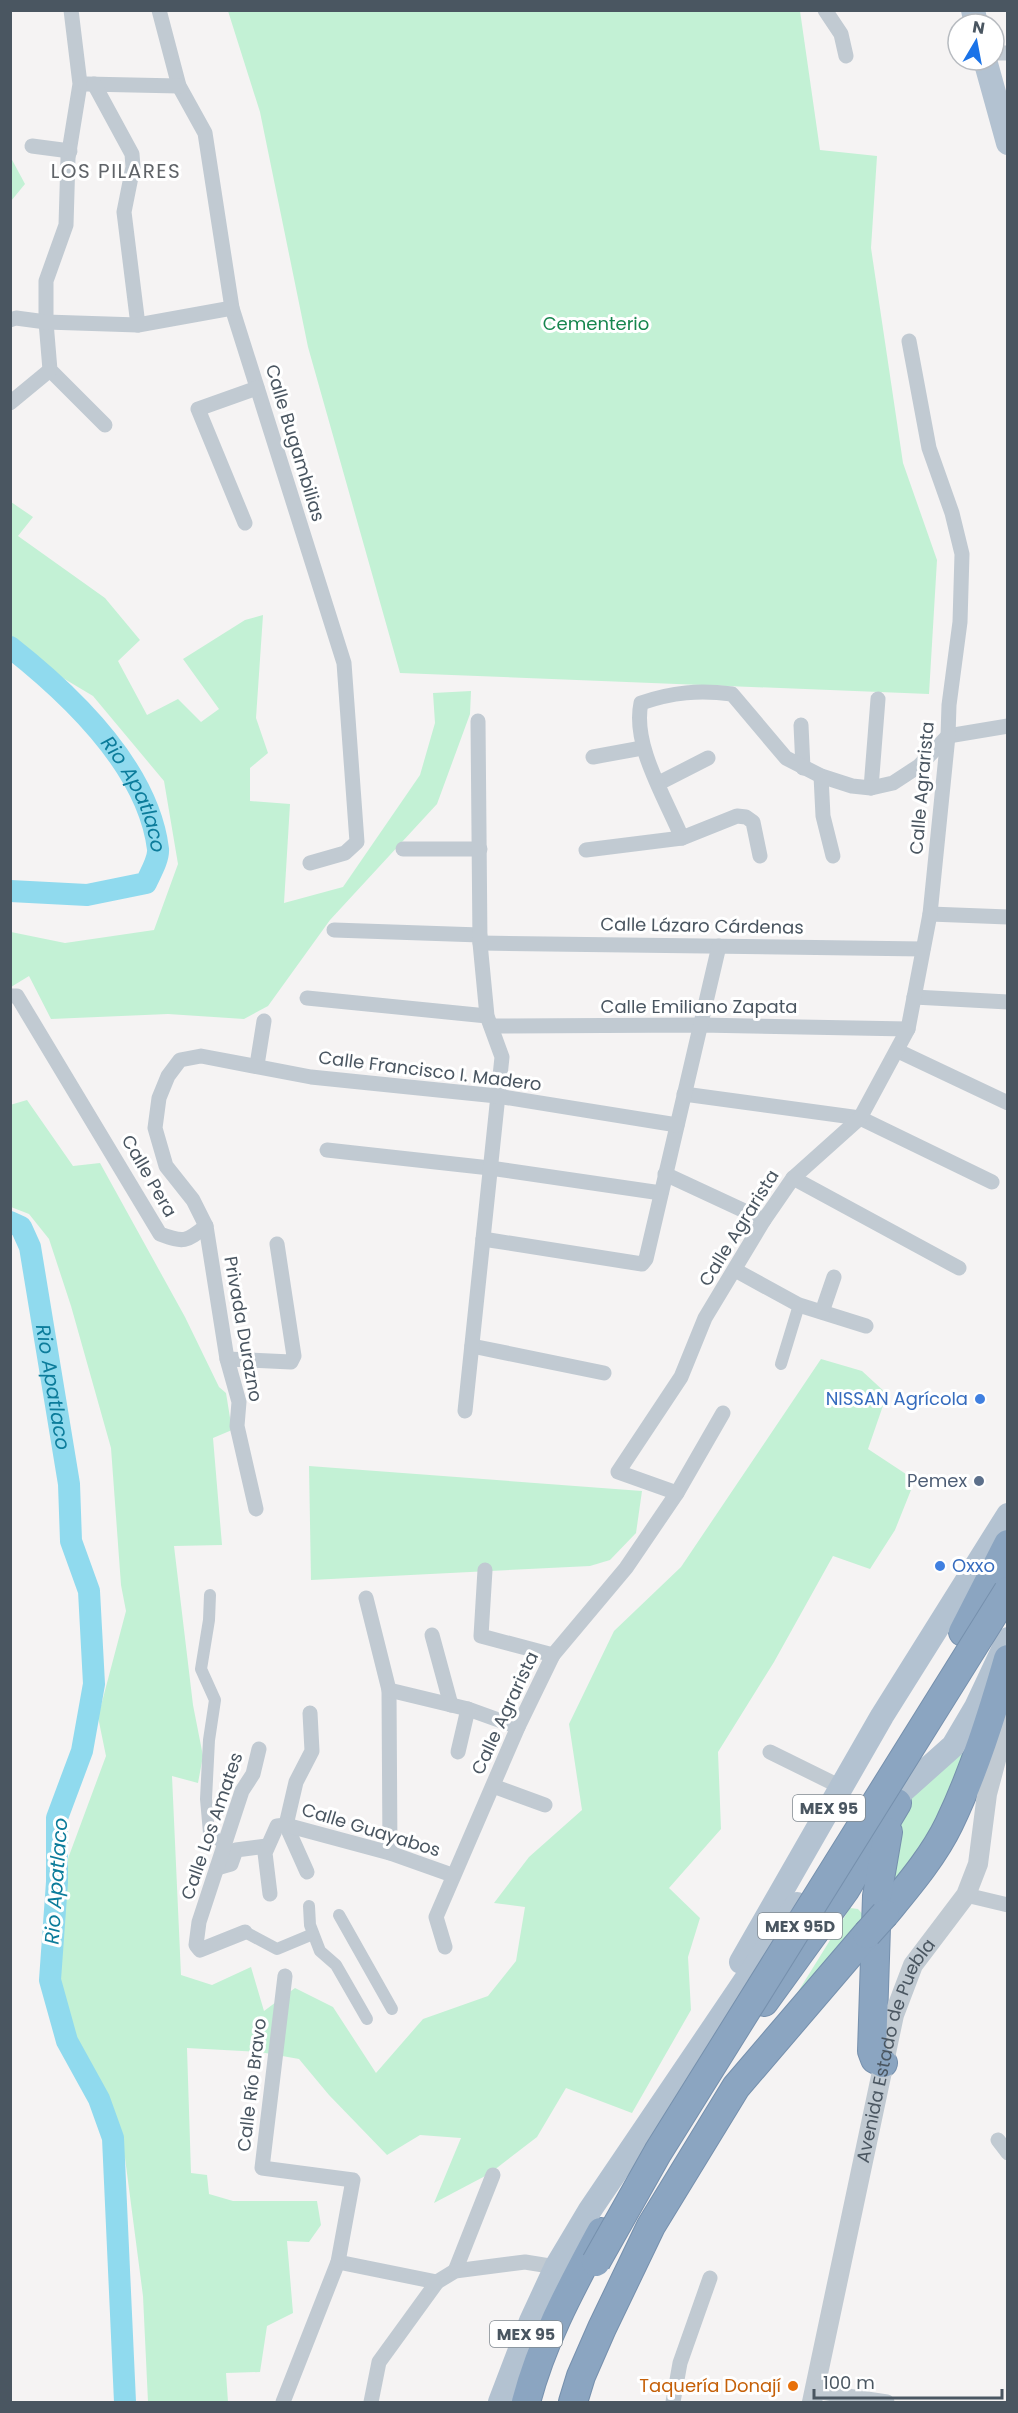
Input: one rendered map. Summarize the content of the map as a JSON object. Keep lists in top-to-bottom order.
{
  "streets": {
    "highway": ["MEX 95D"],
    "main road": ["MEX 95"],
    "street": [
      "Calle Bugambilias",
      "Calle Agrarista",
      "Calle Lázaro Cárdenas",
      "Calle Emiliano Zapata",
      "Calle Francisco I. Madero",
      "Calle Pera",
      "Privada Durazno",
      "Calle Los Amates",
      "Calle Guayabos",
      "Avenida Estado de Puebla",
      "Calle Río Bravo"
    ]
  },
  "crossings": [
    ["Calle Agrarista", "Calle Lázaro Cárdenas"],
    ["Calle Agrarista", "Calle Emiliano Zapata"],
    ["Calle Agrarista", "Calle Guayabos"],
    ["Calle Francisco I. Madero", "Calle Pera"],
    ["Calle Pera", "Privada Durazno"]
  ],
  "districts": ["LOS PILARES"],
  "water": ["Rio Apatlaco"],
  "parks": ["Cementerio"],
  "places": [
    "NISSAN Agrícola",
    "Pemex",
    "Oxxo",
    "Taquería Donají"
  ],
  "scale_bar": "100 m",
  "north": "top"
}
